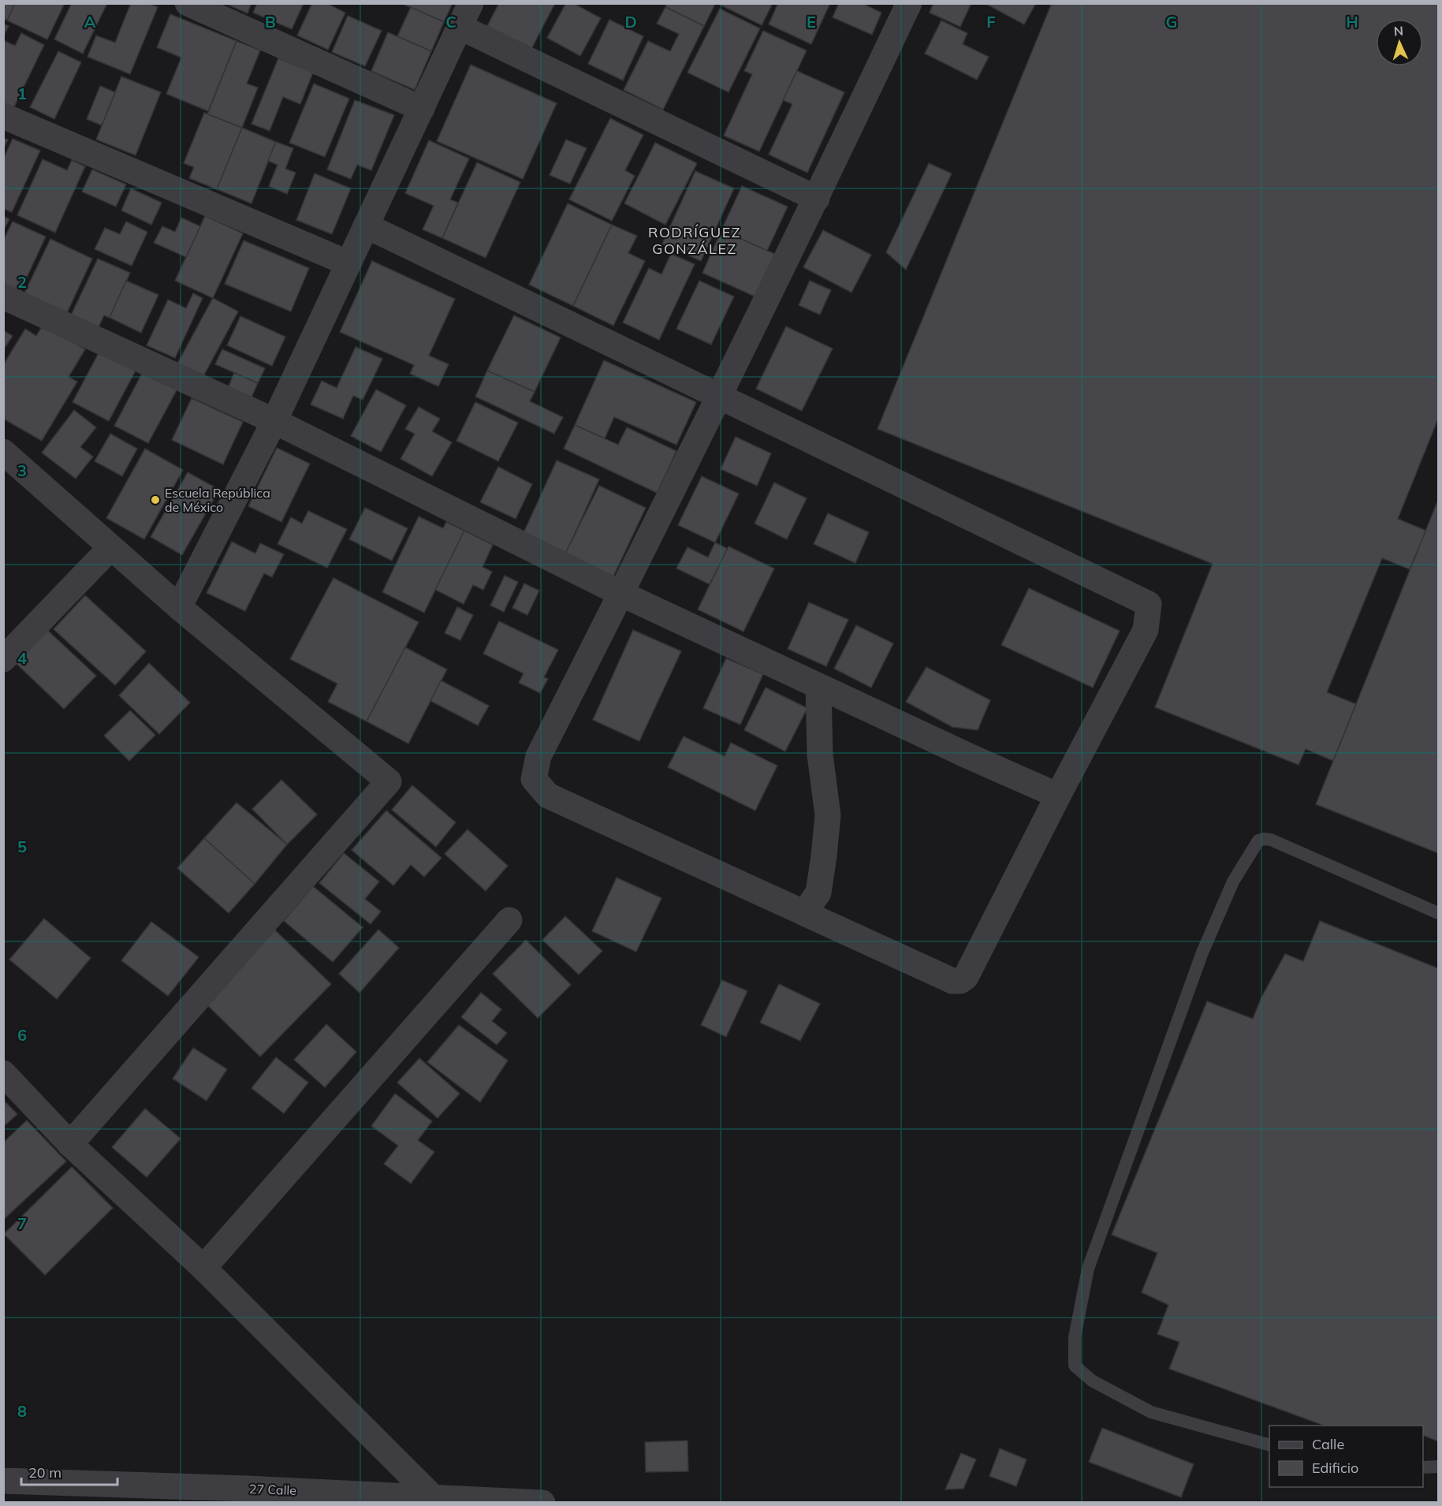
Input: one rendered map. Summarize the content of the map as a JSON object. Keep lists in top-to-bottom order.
{
  "streets": {
    "street": ["27 Calle"]
  },
  "districts": ["RODRÍGUEZ GONZÁLEZ"],
  "places": ["Escuela República de México"],
  "legend": ["Calle", "Edificio"],
  "scale_bar": "20 m",
  "north": "top",
  "grid": {
    "columns": [
      "A",
      "B",
      "C",
      "D",
      "E",
      "F",
      "G",
      "H"
    ],
    "rows": [
      "1",
      "2",
      "3",
      "4",
      "5",
      "6",
      "7",
      "8"
    ]
  }
}
